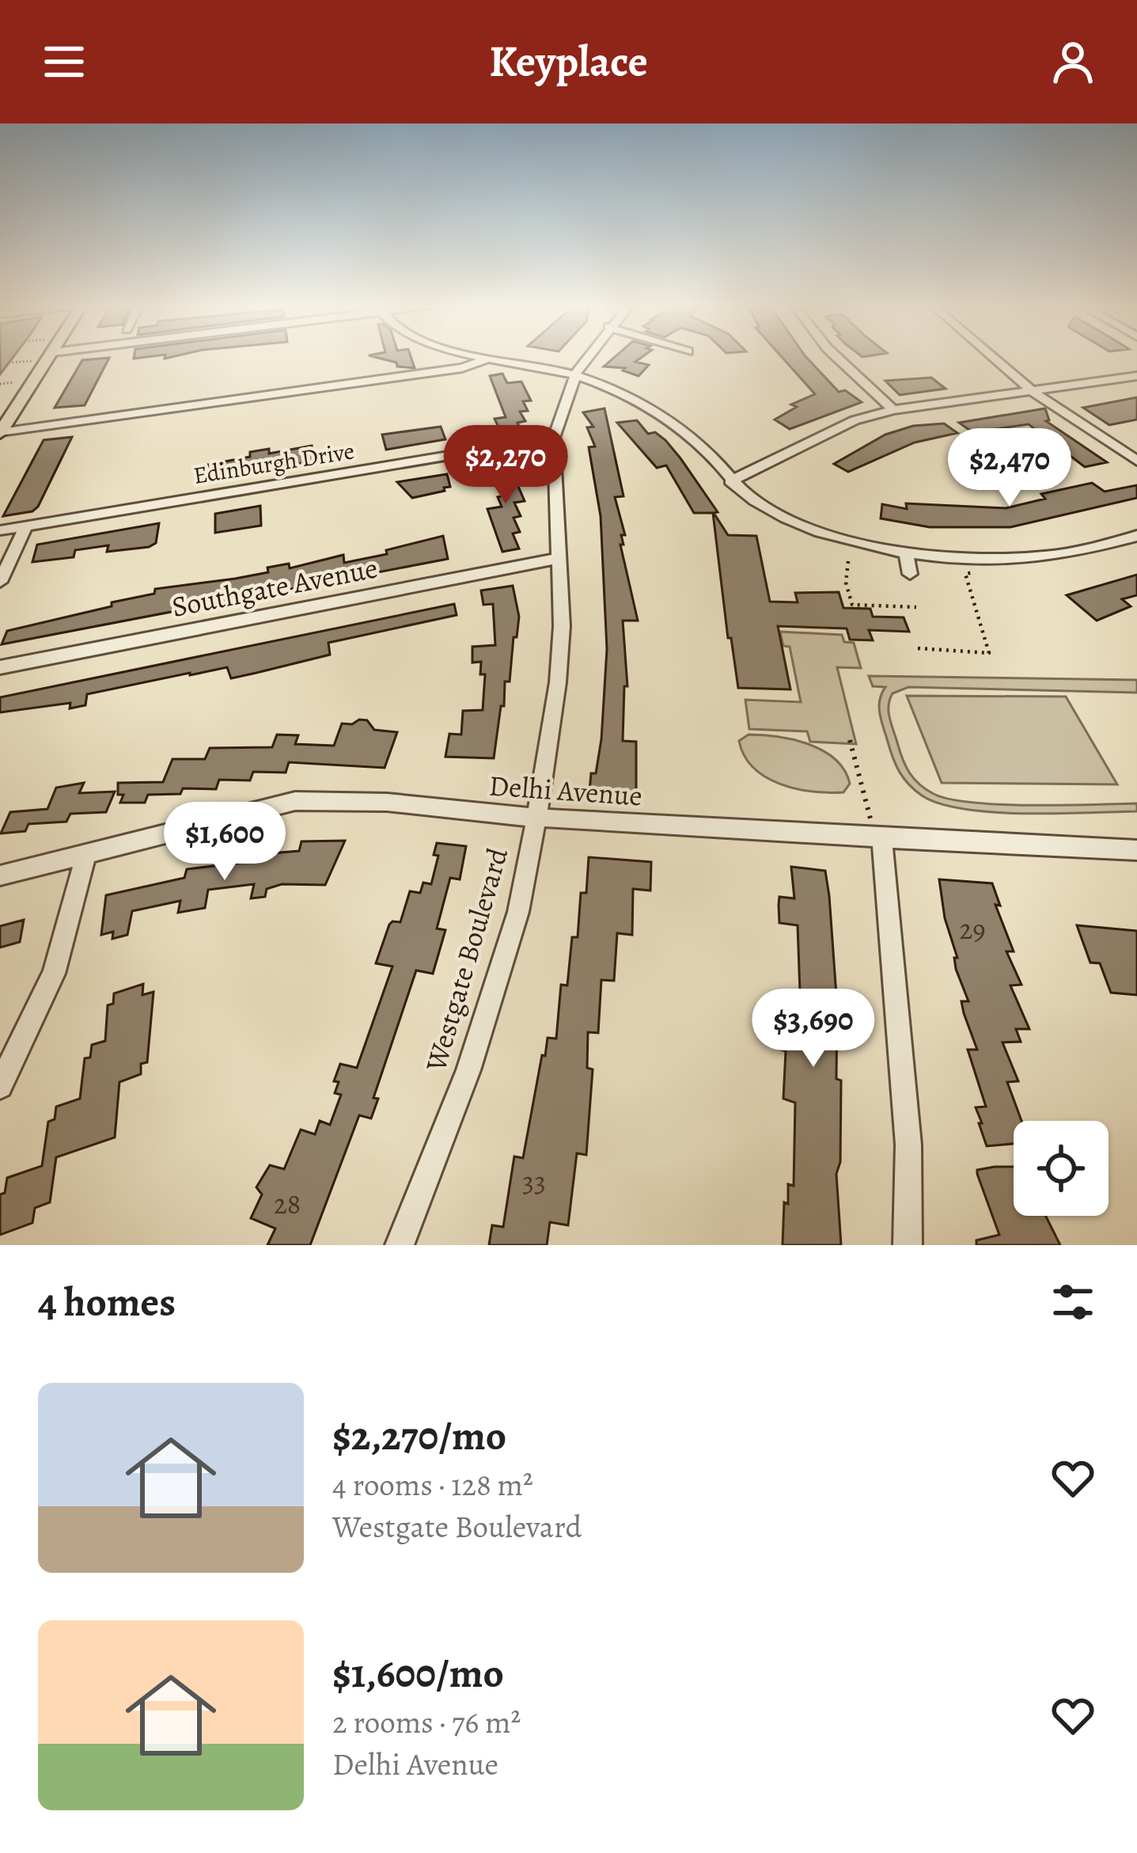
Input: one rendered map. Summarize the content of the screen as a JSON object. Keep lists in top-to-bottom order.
{
  "streets": {
    "street": [
      "Edinburgh Drive",
      "Southgate Avenue",
      "Delhi Avenue",
      "Westgate Boulevard"
    ]
  },
  "crossings": [
    ["Edinburgh Drive", "Westgate Boulevard"],
    ["Southgate Avenue", "Westgate Boulevard"],
    ["Delhi Avenue", "Westgate Boulevard"]
  ],
  "house_numbers": ["29", "33", "28"],
  "page": {
    "header": "Keyplace",
    "price": [
      "$2,270",
      "$2,470",
      "$1,600",
      "$3,690"
    ],
    "heading": "4 homes",
    "list": [
      {
        "name": "$2,270/mo",
        "note": "4 rooms · 128 m² · Westgate Boulevard"
      },
      {
        "name": "$1,600/mo",
        "note": "2 rooms · 76 m² · Delhi Avenue"
      }
    ]
  }
}
